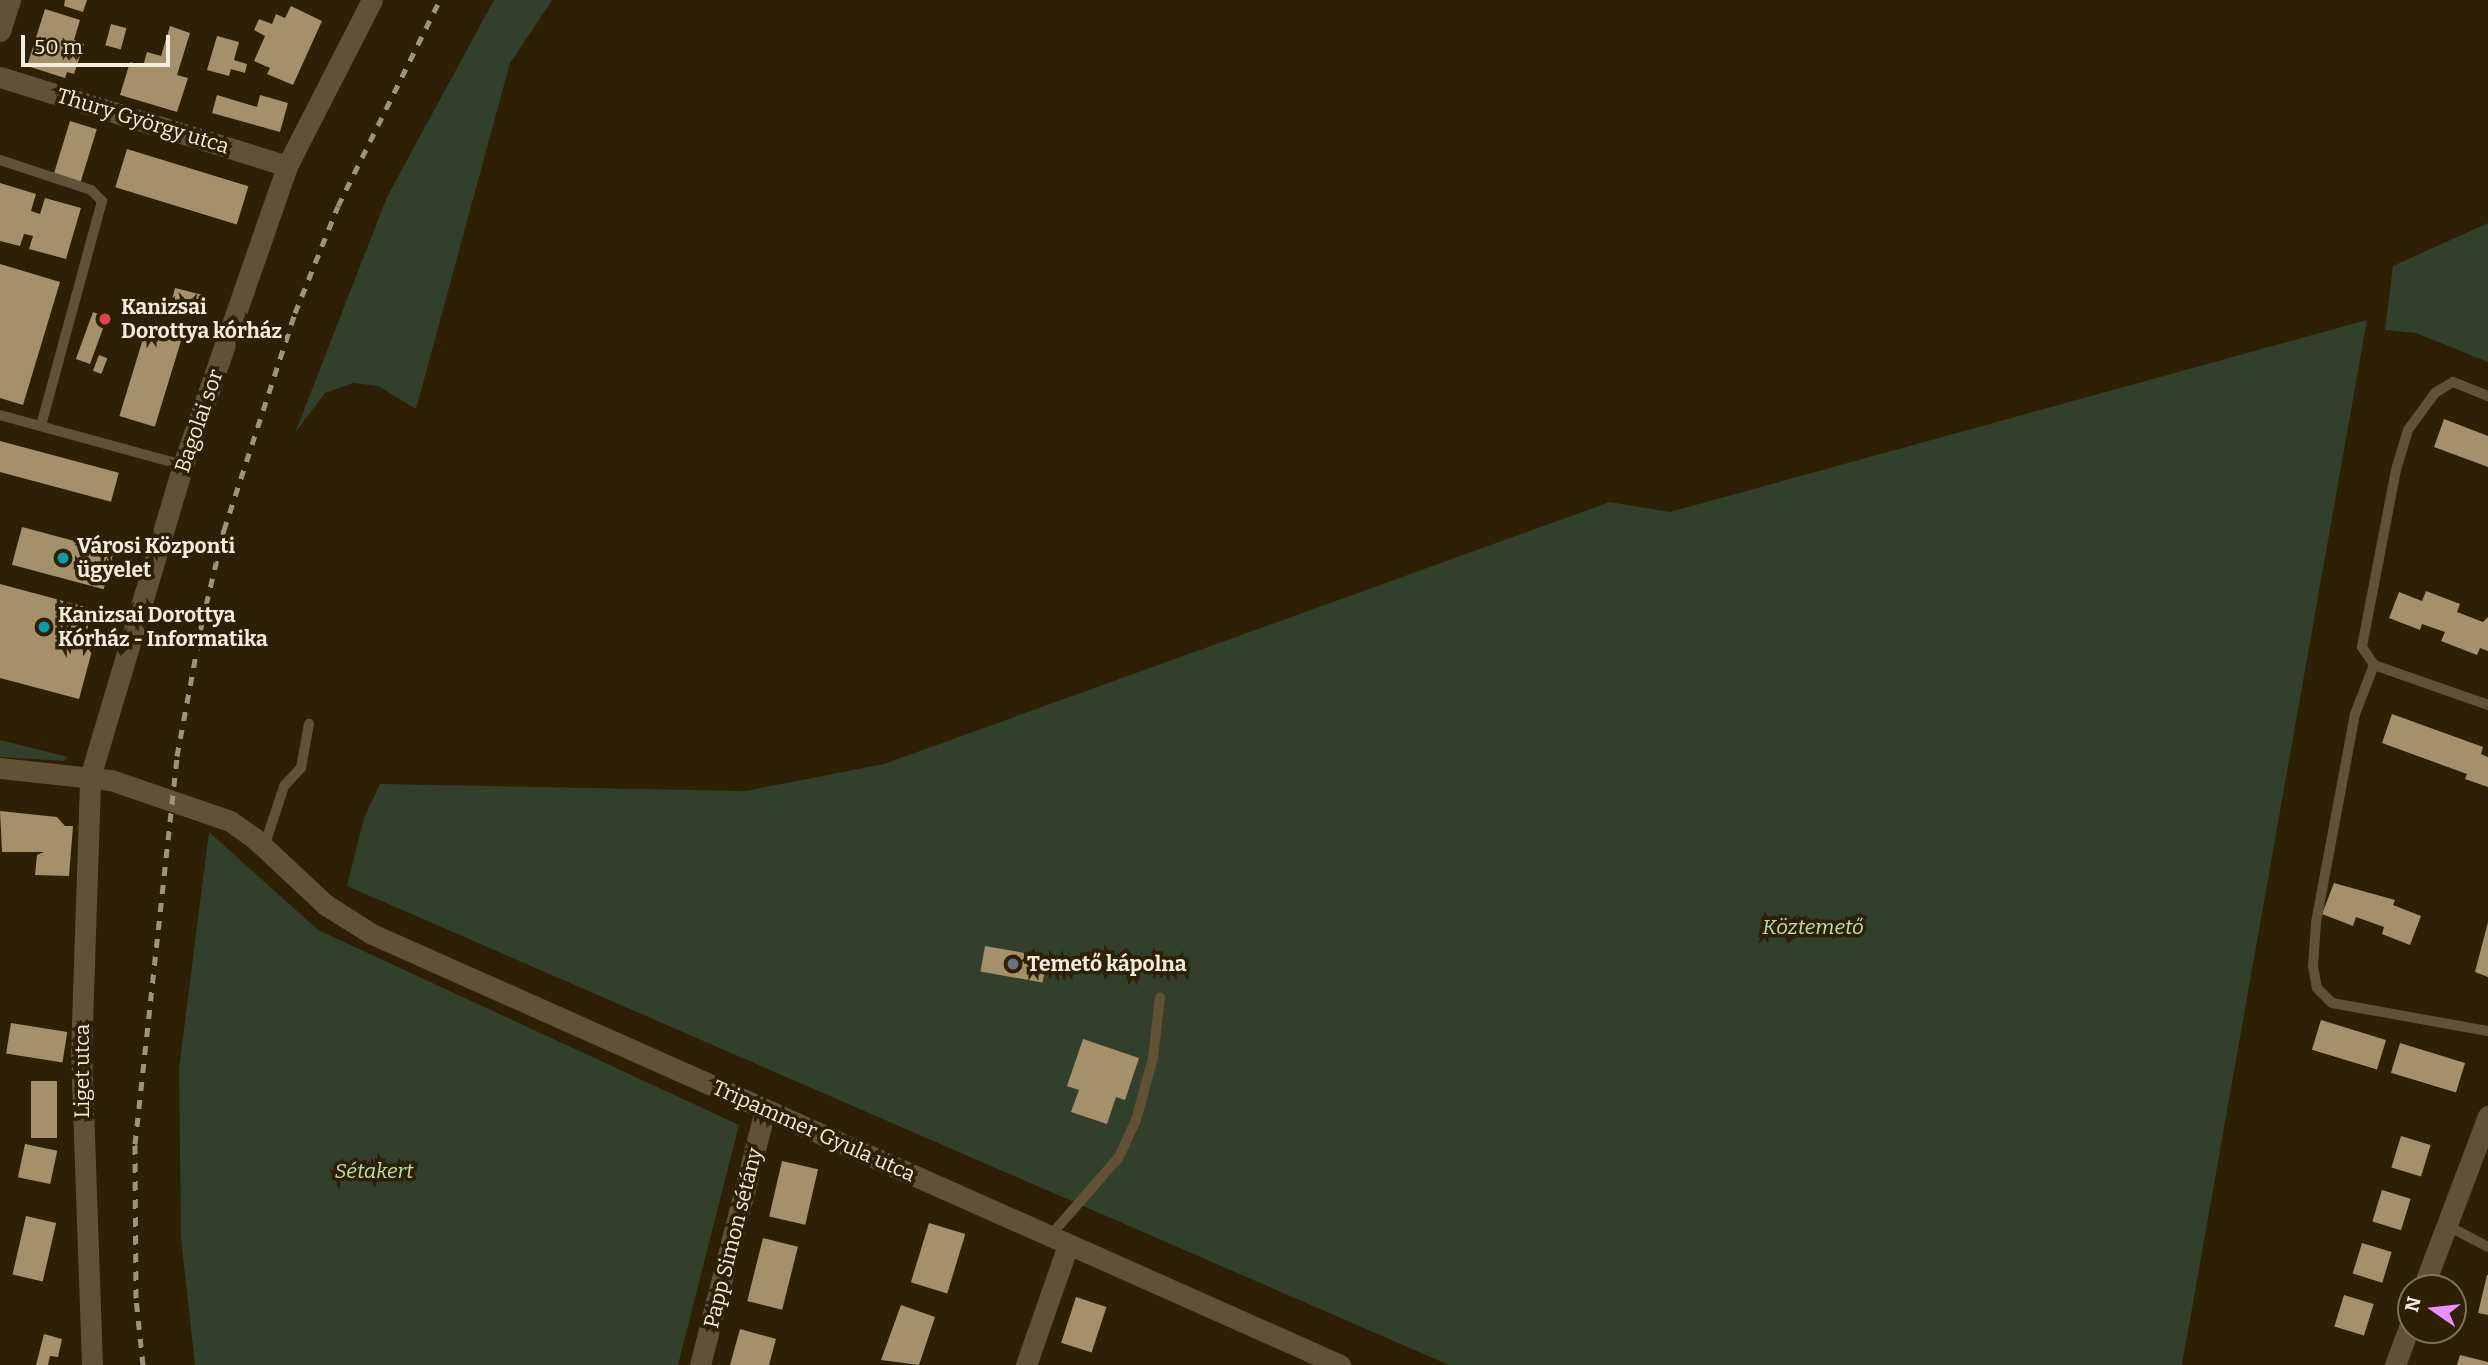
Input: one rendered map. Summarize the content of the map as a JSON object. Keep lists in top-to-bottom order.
{
  "streets": {
    "street": [
      "Thury György utca",
      "Bagolai sor",
      "Liget utca",
      "Tripammer Gyula utca",
      "Papp Simon sétány"
    ]
  },
  "crossings": [
    ["Thury György utca", "Bagolai sor"],
    ["Bagolai sor", "Liget utca"],
    ["Bagolai sor", "Tripammer Gyula utca"],
    ["Liget utca", "Tripammer Gyula utca"],
    ["Tripammer Gyula utca", "Papp Simon sétány"]
  ],
  "parks": ["Köztemető", "Sétakert"],
  "places": [
    "Kanizsai Dorottya kórház",
    "Városi Központi ügyelet",
    "Kanizsai Dorottya Kórház - Informatika",
    "Temető kápolna"
  ],
  "scale_bar": "50 m",
  "north": "left"
}
